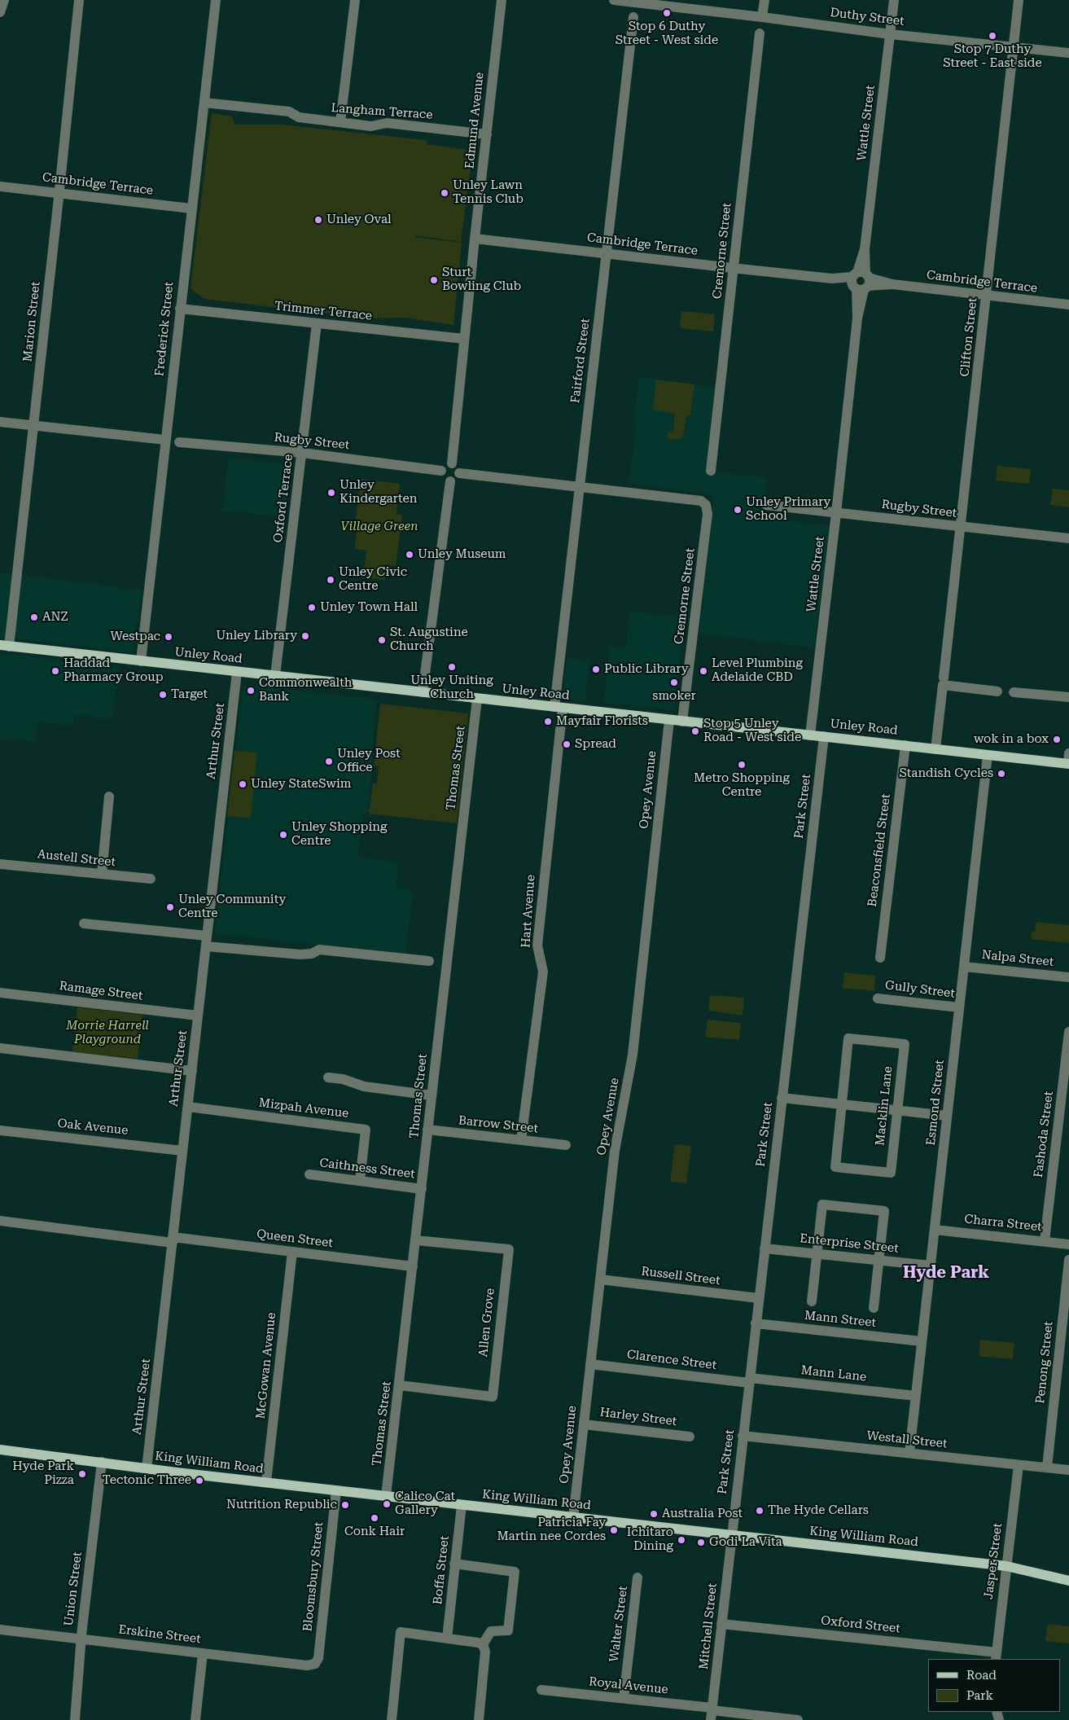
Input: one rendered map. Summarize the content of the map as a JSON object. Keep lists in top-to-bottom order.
{
  "streets": {
    "main road": ["Unley Road", "King William Road"],
    "street": [
      "Duthy Street",
      "Langham Terrace",
      "Edmund Avenue",
      "Wattle Street",
      "Cambridge Terrace",
      "Cremorne Street",
      "Trimmer Terrace",
      "Marion Street",
      "Frederick Street",
      "Clifton Street",
      "Fairford Street",
      "Rugby Street",
      "Oxford Terrace",
      "Arthur Street",
      "Thomas Street",
      "Opey Avenue",
      "Park Street",
      "Beaconsfield Street",
      "Austell Street",
      "Hart Avenue",
      "Nalpa Street",
      "Gully Street",
      "Ramage Street",
      "Esmond Street",
      "Macklin Lane",
      "Mizpah Avenue",
      "Barrow Street",
      "Oak Avenue",
      "Fashoda Street",
      "Caithness Street",
      "Charra Street",
      "Queen Street",
      "Enterprise Street",
      "Russell Street",
      "Mann Street",
      "Allen Grove",
      "Clarence Street",
      "Penong Street",
      "McGowan Avenue",
      "Mann Lane",
      "Harley Street",
      "Westall Street",
      "Jasper Street",
      "Boffa Street",
      "Bloomsbury Street",
      "Union Street",
      "Walter Street",
      "Oxford Street",
      "Mitchell Street",
      "Erskine Street",
      "Royal Avenue"
    ]
  },
  "crossings": [
    ["Duthy Street", "Wattle Street"],
    ["Duthy Street", "Clifton Street"],
    ["Langham Terrace", "Edmund Avenue"],
    ["Langham Terrace", "Frederick Street"],
    ["Edmund Avenue", "Cambridge Terrace"],
    ["Edmund Avenue", "Trimmer Terrace"],
    ["Edmund Avenue", "Rugby Street"],
    ["Wattle Street", "Cambridge Terrace"],
    ["Wattle Street", "Rugby Street"],
    ["Wattle Street", "Unley Road"],
    ["Cambridge Terrace", "Cremorne Street"],
    ["Cambridge Terrace", "Marion Street"],
    ["Cambridge Terrace", "Frederick Street"],
    ["Cambridge Terrace", "Clifton Street"],
    ["Cambridge Terrace", "Fairford Street"],
    ["Cremorne Street", "Fairford Street"],
    ["Cremorne Street", "Unley Road"],
    ["Trimmer Terrace", "Frederick Street"],
    ["Trimmer Terrace", "Oxford Terrace"],
    ["Marion Street", "Unley Road"],
    ["Frederick Street", "Unley Road"],
    ["Clifton Street", "Rugby Street"],
    ["Clifton Street", "Unley Road"],
    ["Fairford Street", "Unley Road"],
    ["Fairford Street", "Hart Avenue"],
    ["Rugby Street", "Oxford Terrace"],
    ["Oxford Terrace", "Unley Road"],
    ["Unley Road", "Arthur Street"],
    ["Unley Road", "Thomas Street"],
    ["Unley Road", "Opey Avenue"],
    ["Unley Road", "Park Street"],
    ["Unley Road", "Beaconsfield Street"],
    ["Unley Road", "Hart Avenue"],
    ["Unley Road", "Esmond Street"],
    ["Arthur Street", "Ramage Street"],
    ["Arthur Street", "Mizpah Avenue"],
    ["Arthur Street", "Oak Avenue"],
    ["Arthur Street", "Queen Street"],
    ["Arthur Street", "King William Road"],
    ["Thomas Street", "Barrow Street"],
    ["Thomas Street", "Caithness Street"],
    ["Thomas Street", "Queen Street"],
    ["Thomas Street", "Allen Grove"],
    ["Thomas Street", "King William Road"],
    ["Opey Avenue", "Russell Street"],
    ["Opey Avenue", "Clarence Street"],
    ["Opey Avenue", "Harley Street"],
    ["Opey Avenue", "King William Road"],
    ["Park Street", "Enterprise Street"],
    ["Park Street", "Russell Street"],
    ["Park Street", "Mann Street"],
    ["Park Street", "Clarence Street"],
    ["Park Street", "Mann Lane"],
    ["Park Street", "Westall Street"],
    ["Park Street", "King William Road"],
    ["Park Street", "Mitchell Street"],
    ["Hart Avenue", "Barrow Street"],
    ["Nalpa Street", "Esmond Street"],
    ["Gully Street", "Esmond Street"],
    ["Esmond Street", "Charra Street"],
    ["Esmond Street", "Enterprise Street"],
    ["Esmond Street", "Mann Street"],
    ["Esmond Street", "Mann Lane"],
    ["Esmond Street", "Westall Street"],
    ["Mizpah Avenue", "Caithness Street"],
    ["Fashoda Street", "Charra Street"],
    ["Queen Street", "McGowan Avenue"],
    ["Clarence Street", "Mann Lane"],
    ["Penong Street", "Westall Street"],
    ["McGowan Avenue", "King William Road"],
    ["Westall Street", "Jasper Street"],
    ["King William Road", "Jasper Street"],
    ["King William Road", "Boffa Street"],
    ["King William Road", "Bloomsbury Street"],
    ["King William Road", "Union Street"],
    ["King William Road", "Mitchell Street"],
    ["Jasper Street", "Oxford Street"],
    ["Bloomsbury Street", "Erskine Street"],
    ["Union Street", "Erskine Street"],
    ["Walter Street", "Royal Avenue"],
    ["Oxford Street", "Mitchell Street"],
    ["Mitchell Street", "Royal Avenue"]
  ],
  "districts": ["Hyde Park"],
  "parks": ["Village Green", "Morrie Harrell Playground"],
  "places": [
    "Stop 6 Duthy Street - West side",
    "Stop 7 Duthy Street - East side",
    "Unley Lawn Tennis Club",
    "Unley Oval",
    "Sturt Bowling Club",
    "Unley Kindergarten",
    "Unley Primary School",
    "Unley Museum",
    "Unley Civic Centre",
    "Unley Town Hall",
    "ANZ",
    "Unley Library",
    "Westpac",
    "St. Augustine Church",
    "Unley Uniting Church",
    "Public Library",
    "Haddad Pharmacy Group",
    "Level Plumbing Adelaide CBD",
    "smoker",
    "Commonwealth Bank",
    "Target",
    "Mayfair Florists",
    "Stop 5 Unley Road - West side",
    "wok in a box",
    "Spread",
    "Unley Post Office",
    "Metro Shopping Centre",
    "Standish Cycles",
    "Unley StateSwim",
    "Unley Shopping Centre",
    "Unley Community Centre",
    "Hyde Park Pizza",
    "Tectonic Three",
    "Calico Cat Gallery",
    "Nutrition Republic",
    "The Hyde Cellars",
    "Australia Post",
    "Conk Hair",
    "Patricia Fay Martin nee Cordes",
    "Ichitaro Dining",
    "Godi La Vita"
  ],
  "legend": ["Road", "Park"]
}
